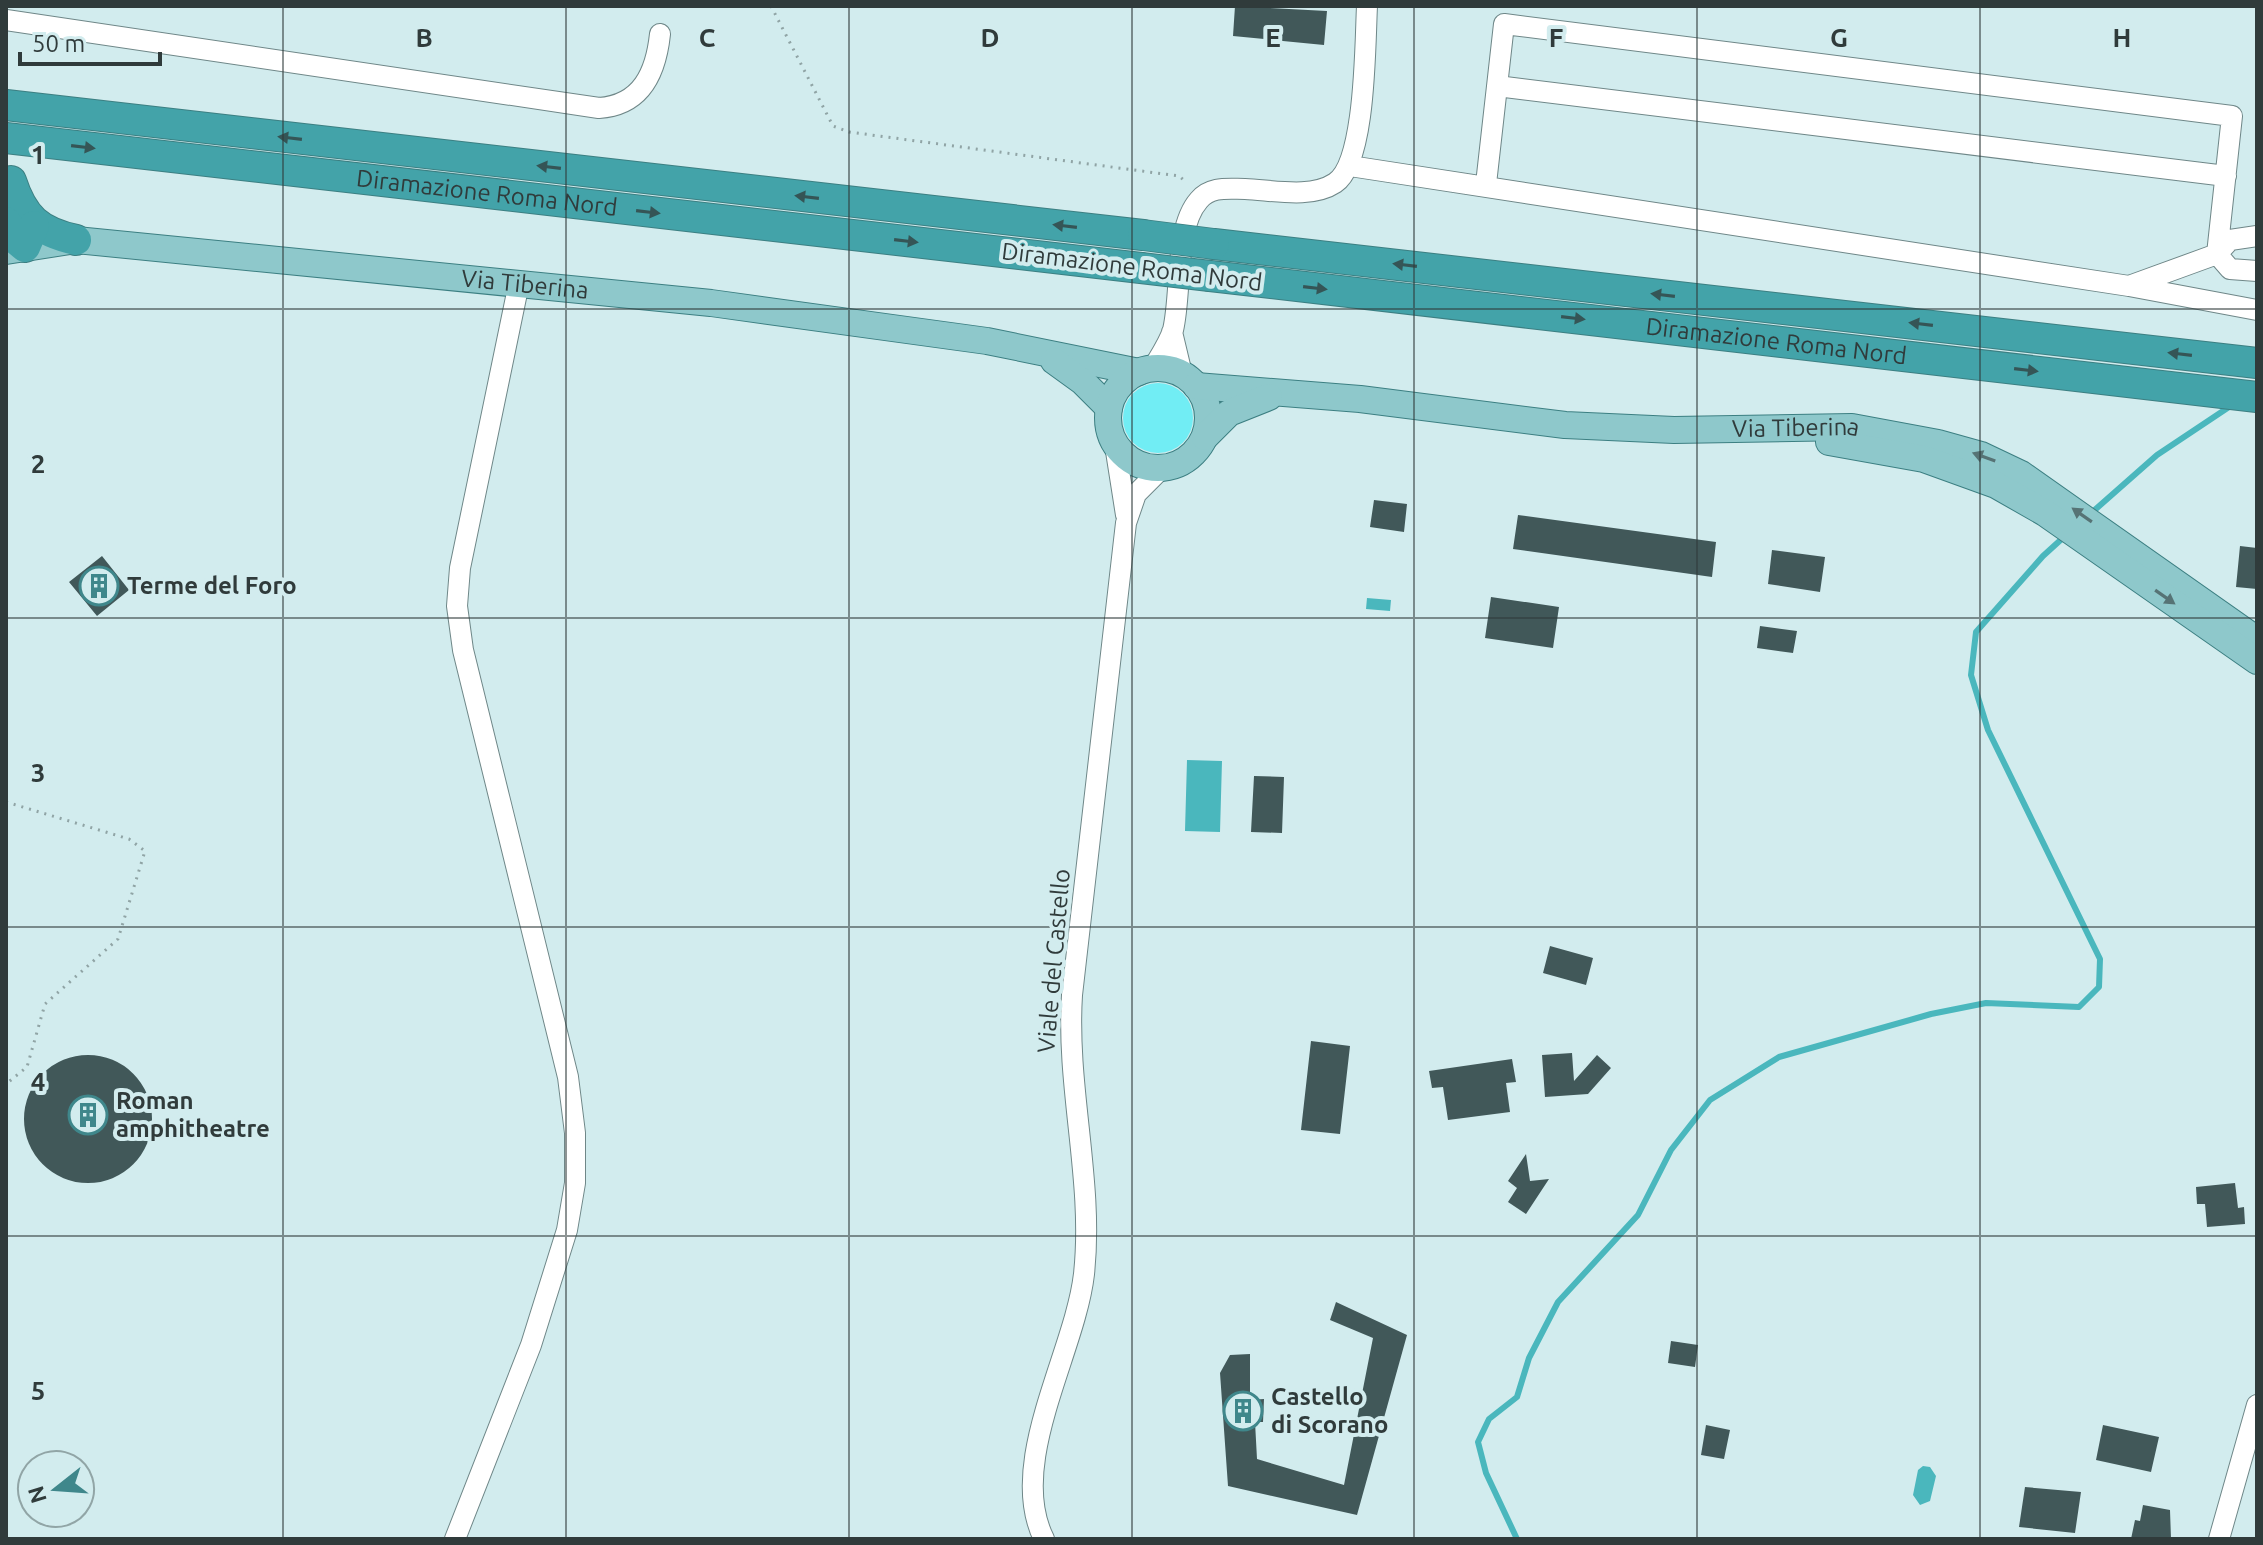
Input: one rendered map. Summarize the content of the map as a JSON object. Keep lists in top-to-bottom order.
{
  "streets": {
    "highway": ["Diramazione Roma Nord"],
    "main road": ["Via Tiberina"],
    "street": ["Viale del Castello"]
  },
  "places": {
    "building": ["Terme del Foro", "Roman amphitheatre", "Castello di Scorano"]
  },
  "scale_bar": "50 m",
  "north": "left",
  "grid": {
    "columns": [
      "B",
      "C",
      "D",
      "E",
      "F",
      "G",
      "H"
    ],
    "rows": [
      "1",
      "2",
      "3",
      "4",
      "5"
    ]
  }
}
